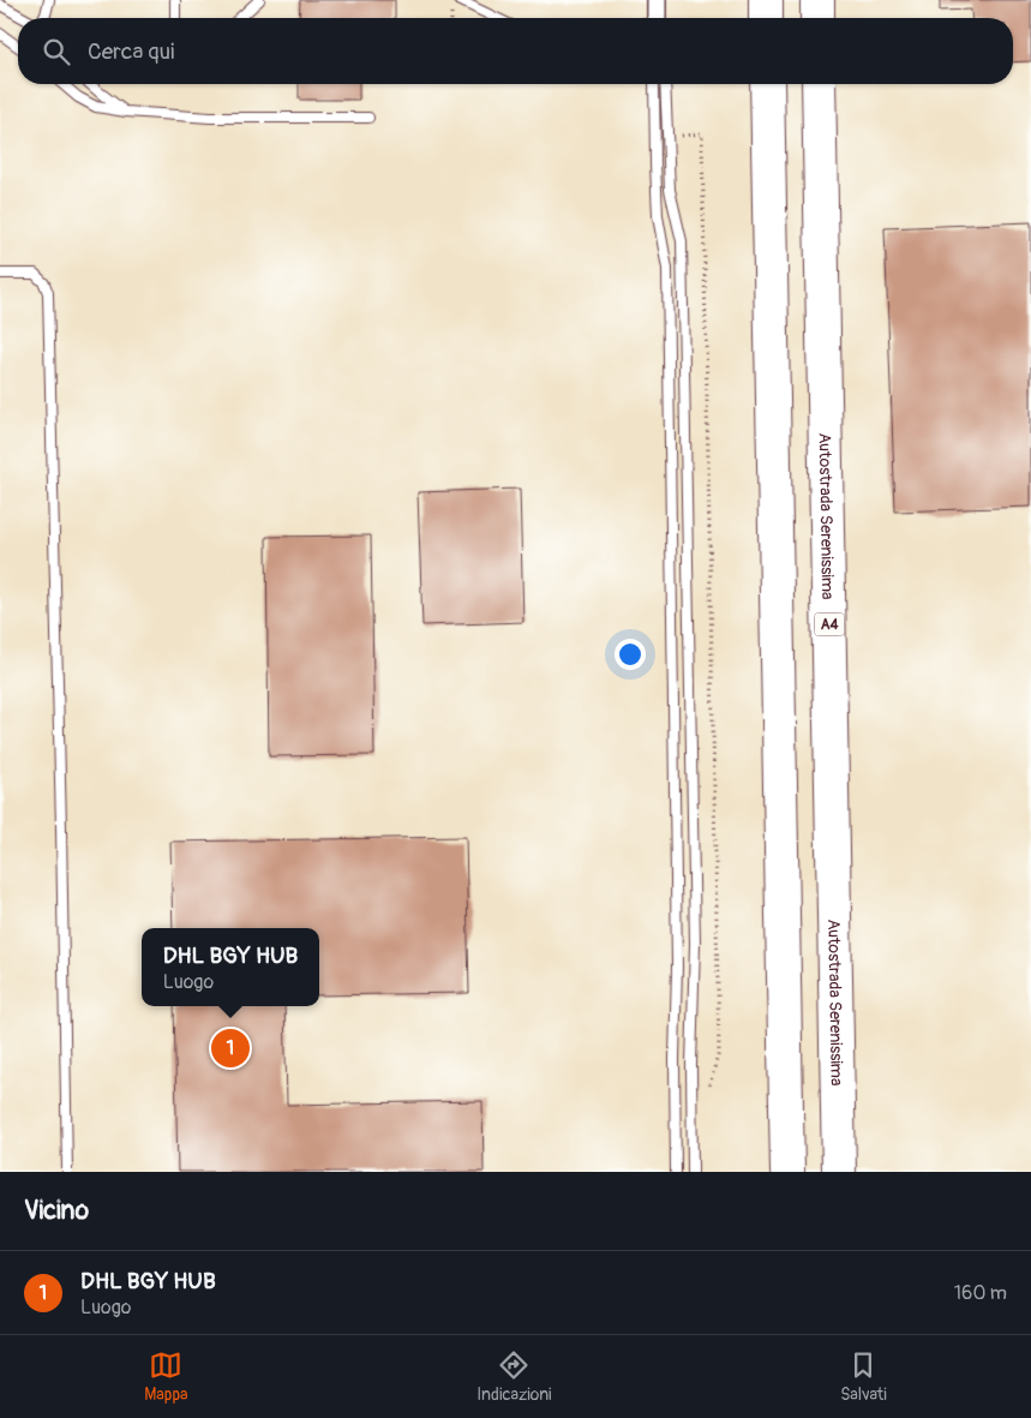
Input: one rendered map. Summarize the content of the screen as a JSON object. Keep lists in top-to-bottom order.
{
  "streets": {
    "highway": ["Autostrada Serenissima", "A4"]
  },
  "page": {
    "search": "Cerca qui",
    "popup": ["DHL BGY HUB", "Luogo"],
    "pins": "1",
    "heading": "Vicino",
    "list": [
      {
        "mark": "1",
        "name": "DHL BGY HUB",
        "note": "Luogo",
        "value": "160 m"
      }
    ],
    "nav": ["Mappa", "Indicazioni", "Salvati"]
  }
}
